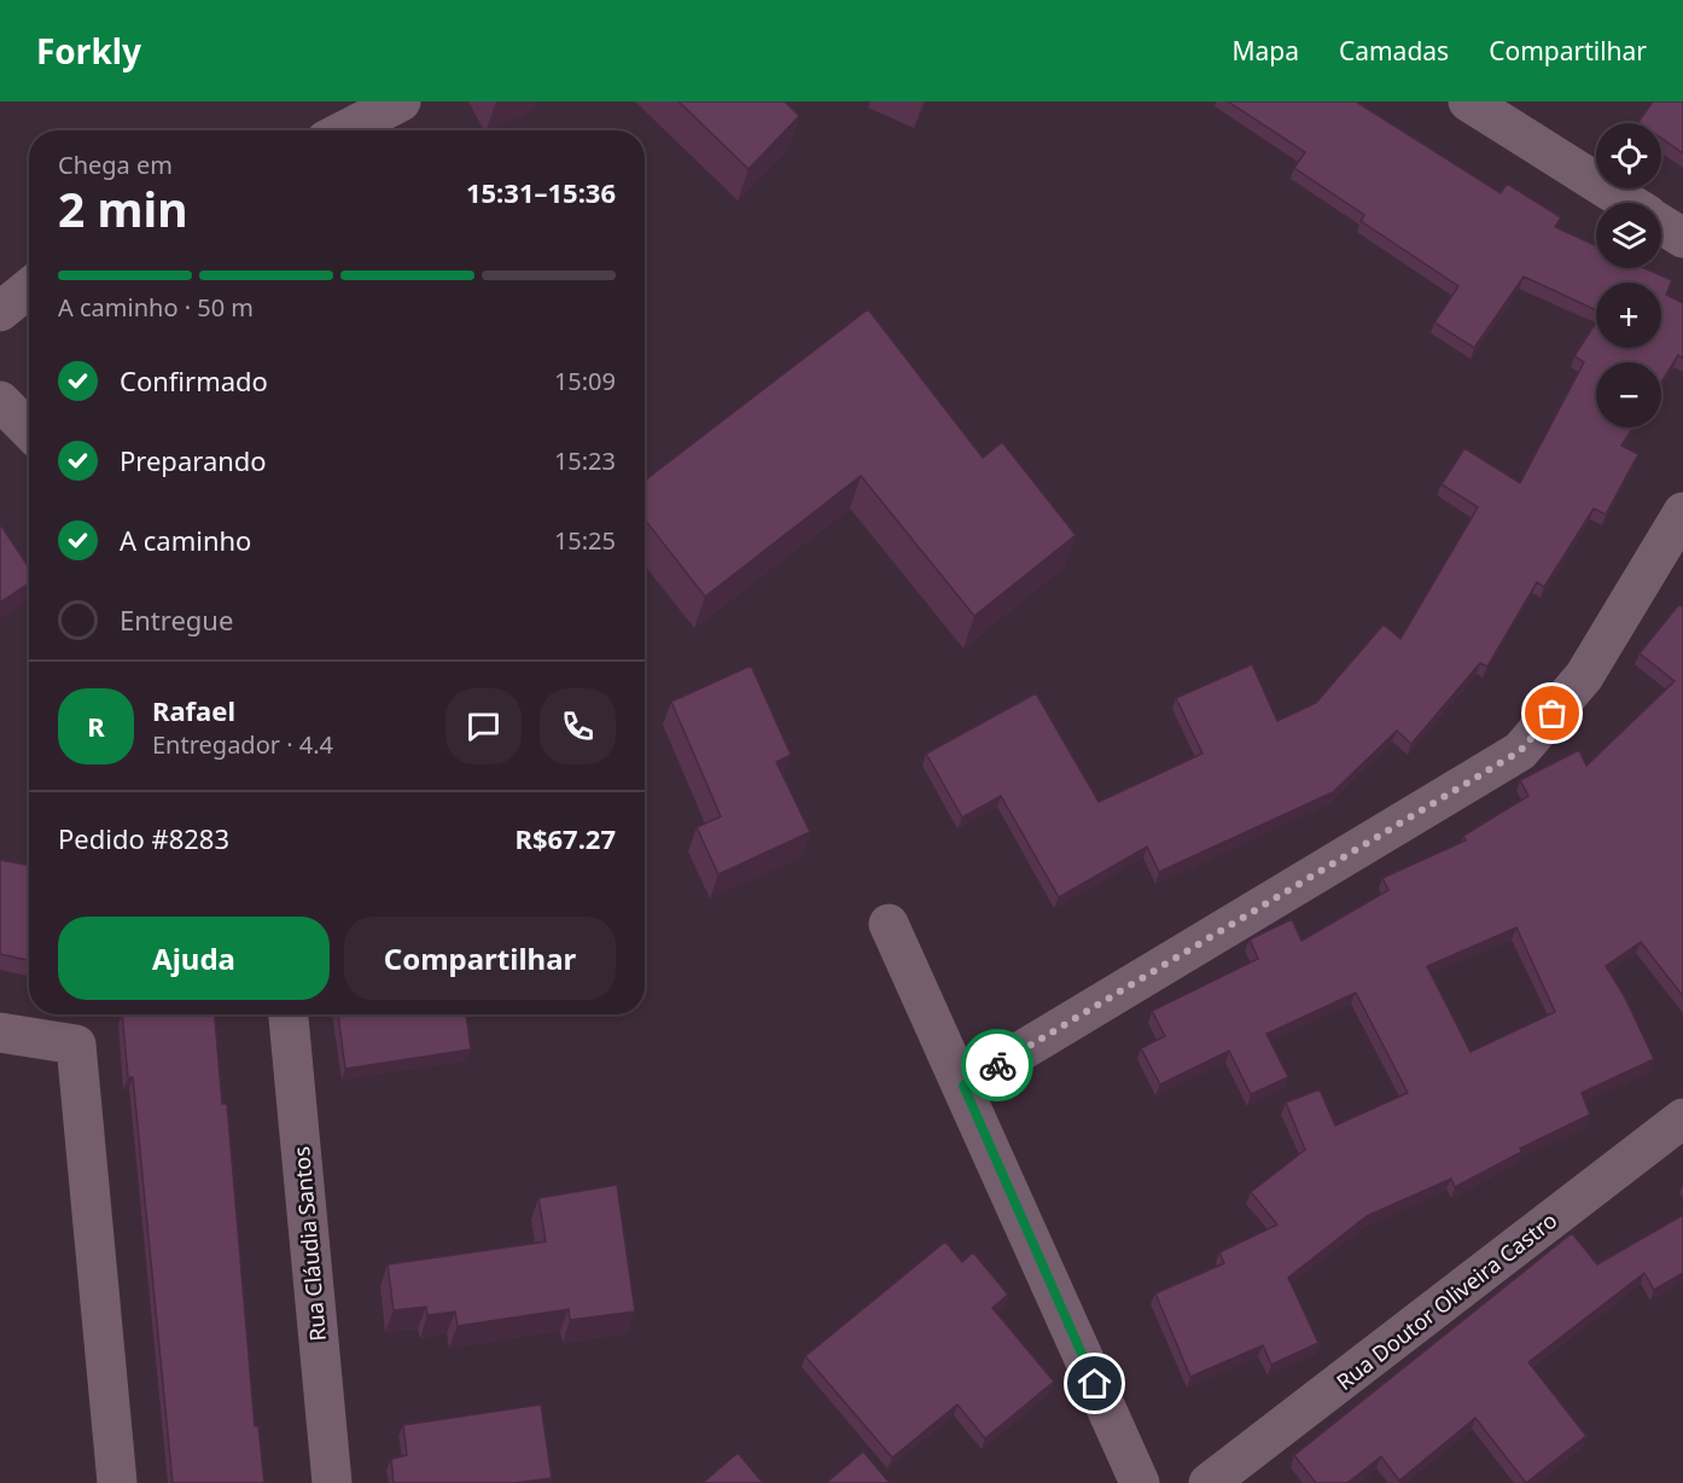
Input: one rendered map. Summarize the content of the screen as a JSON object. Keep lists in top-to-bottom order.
{
  "streets": {
    "street": ["Rua Cláudia Santos", "Rua Doutor Oliveira Castro"]
  },
  "page": {
    "header": "Forkly",
    "nav": ["Mapa", "Camadas", "Compartilhar"],
    "map_buttons": ["+", "−"],
    "heading": ["2 min", "Chega em", "15:31–15:36"],
    "panel": [
      "Rafael",
      "Entregador · 4.4",
      "Pedido #8283",
      "R$67.27"
    ],
    "bar": "A caminho · 50 m",
    "list": [
      ["Confirmado", "15:09"],
      ["Preparando", "15:23"],
      ["A caminho", "15:25"],
      "Entregue"
    ],
    "round": "R",
    "buttons": ["Ajuda", "Compartilhar"]
  }
}
